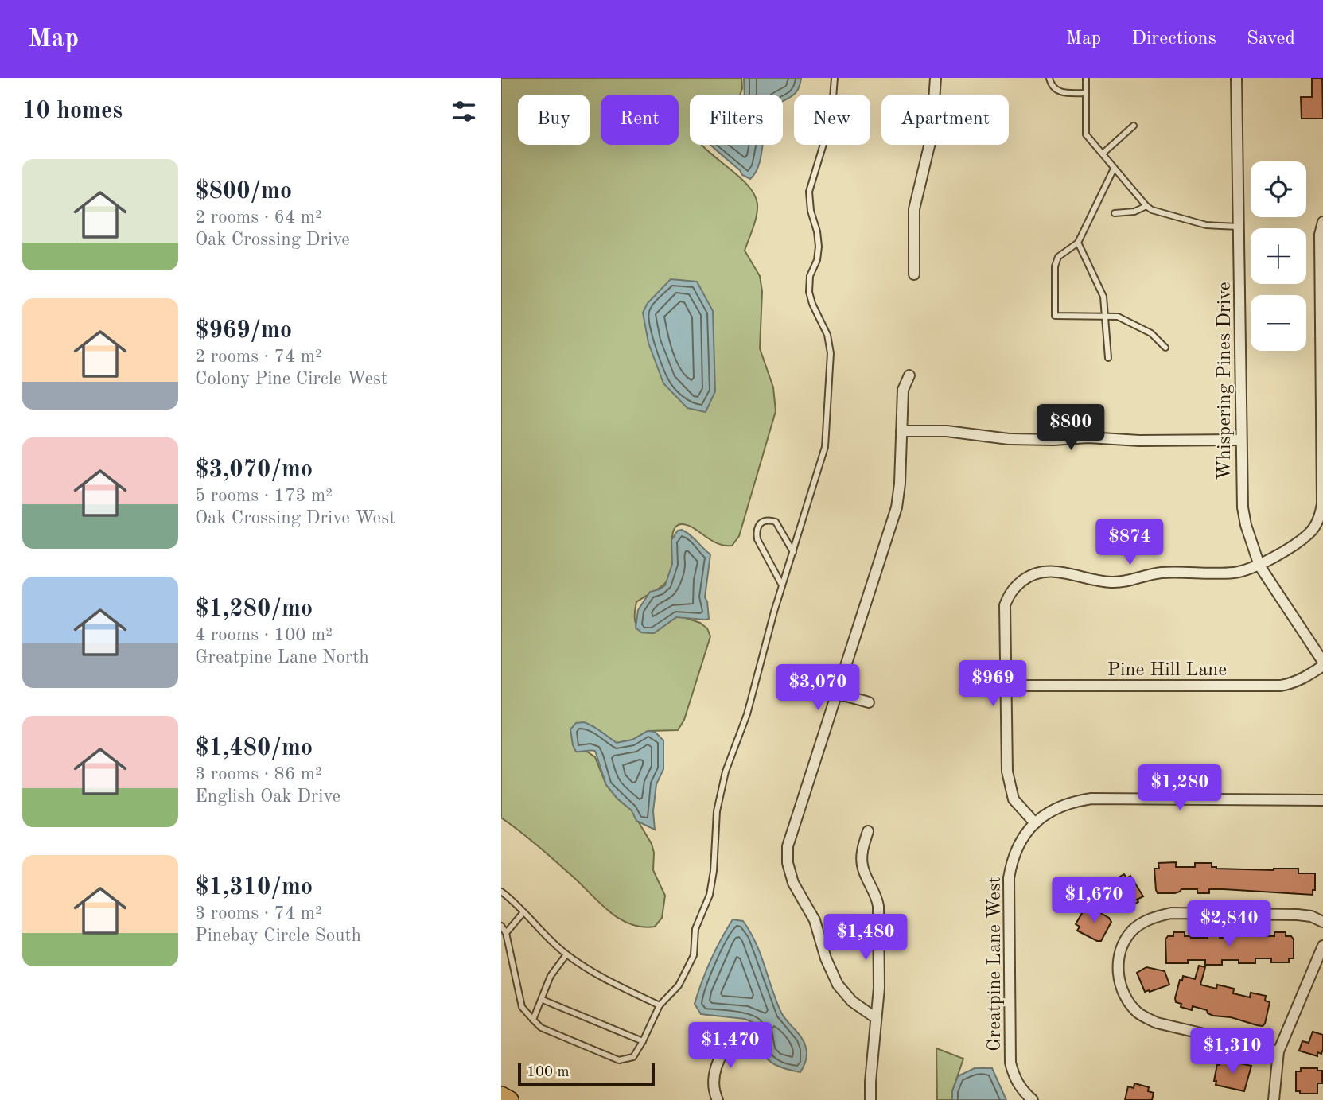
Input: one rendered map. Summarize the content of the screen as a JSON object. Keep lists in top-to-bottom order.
{
  "streets": {
    "street": ["Whispering Pines Drive", "Pine Hill Lane", "Greatpine Lane West"]
  },
  "crossings": [
    ["Whispering Pines Drive", "Pine Hill Lane"]
  ],
  "scale_bar": "100 m",
  "page": {
    "header": "Map",
    "nav": ["Map", "Directions", "Saved"],
    "heading": "10 homes",
    "chip": [
      "Buy",
      "Rent",
      "Filters",
      "New",
      "Apartment"
    ],
    "list": [
      {
        "name": "$800/mo",
        "note": "2 rooms · 64 m² · Oak Crossing Drive"
      },
      {
        "name": "$969/mo",
        "note": "2 rooms · 74 m² · Colony Pine Circle West"
      },
      {
        "name": "$3,070/mo",
        "note": "5 rooms · 173 m² · Oak Crossing Drive West"
      },
      {
        "name": "$1,280/mo",
        "note": "4 rooms · 100 m² · Greatpine Lane North"
      },
      {
        "name": "$1,480/mo",
        "note": "3 rooms · 86 m² · English Oak Drive"
      },
      {
        "name": "$1,310/mo",
        "note": "3 rooms · 74 m² · Pinebay Circle South"
      }
    ],
    "map_buttons": ["+", "−"],
    "price": [
      "$800",
      "$874",
      "$969",
      "$3,070",
      "$1,280",
      "$1,670",
      "$2,840",
      "$1,480",
      "$1,470",
      "$1,310"
    ],
    "scale": "100 m"
  }
}
